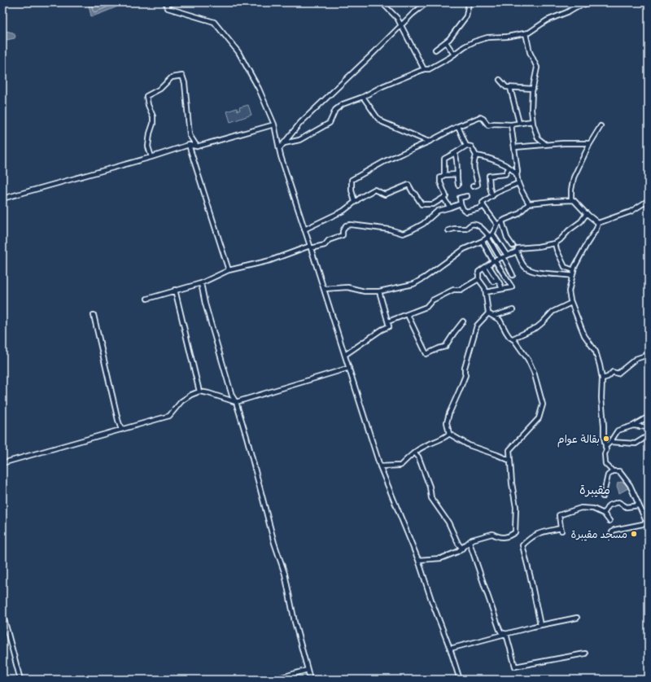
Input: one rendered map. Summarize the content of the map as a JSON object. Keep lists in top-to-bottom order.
{
  "districts": ["مقيبرة"],
  "places": ["بقالة عوام", "مسجد مقيبرة"]
}
